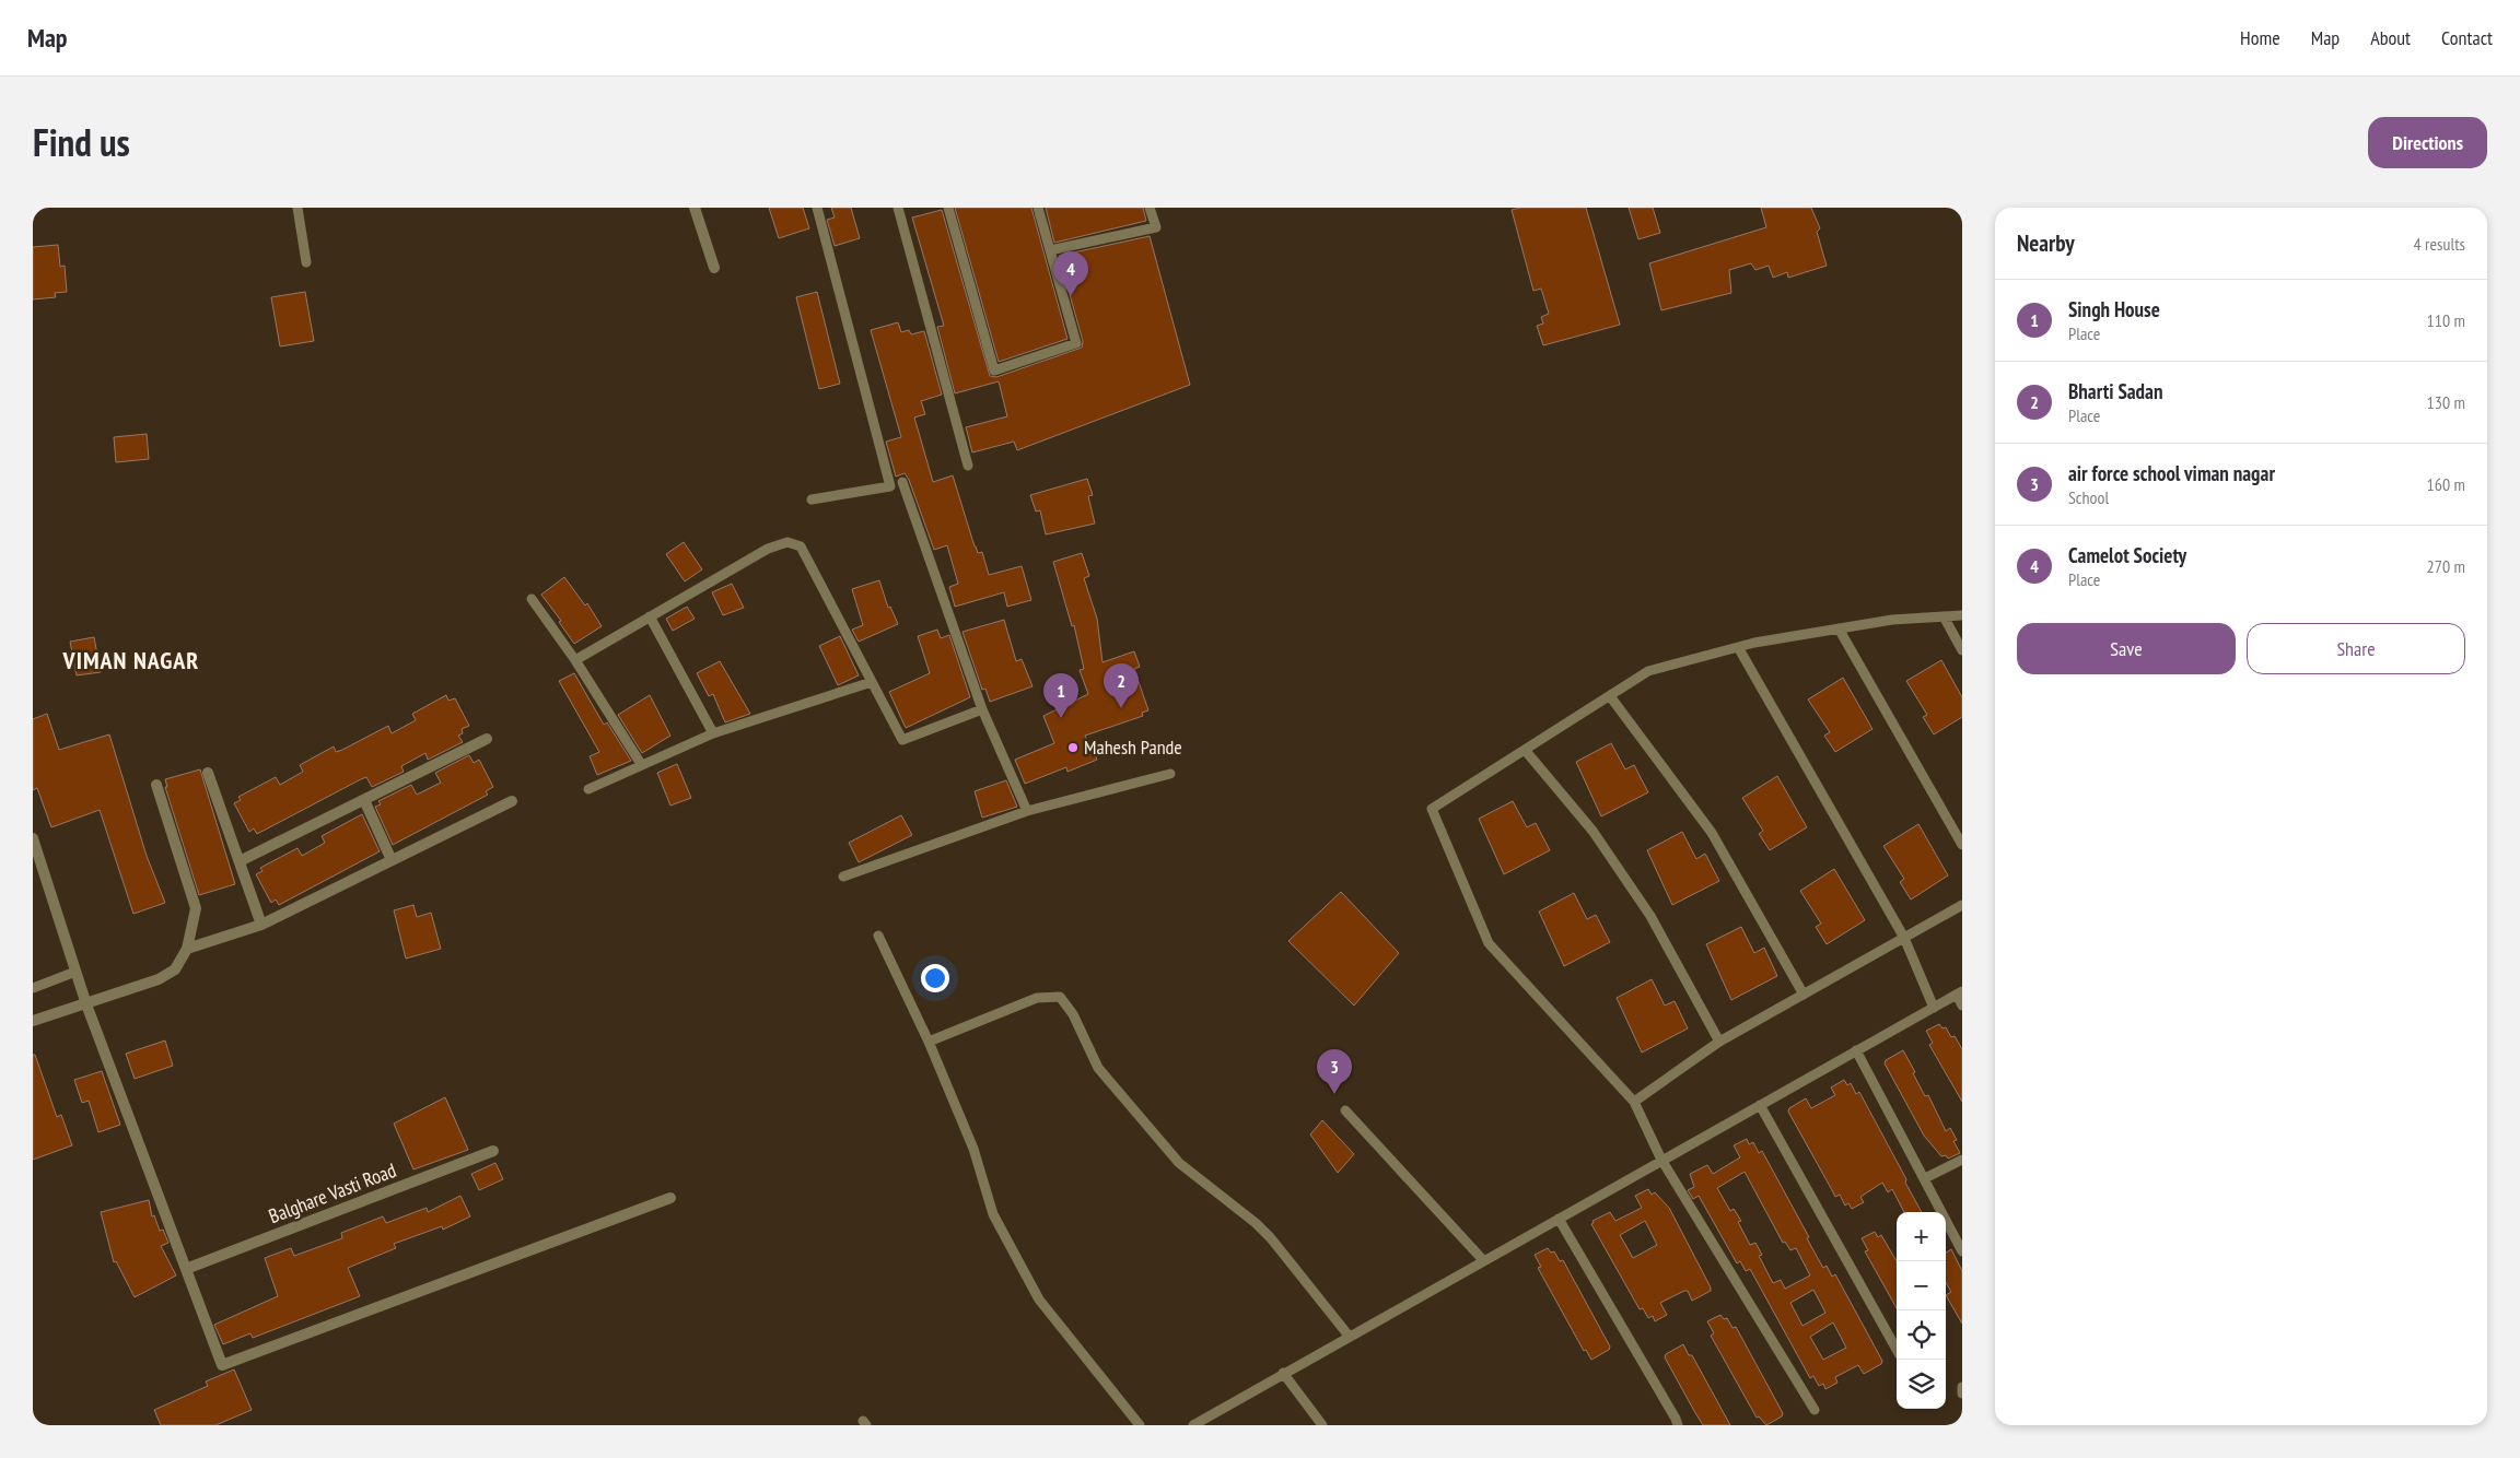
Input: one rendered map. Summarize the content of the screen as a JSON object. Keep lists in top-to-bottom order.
{
  "streets": {
    "street": ["Balghare Vasti Road"]
  },
  "districts": ["VIMAN NAGAR"],
  "places": ["Mahesh Pande"],
  "page": {
    "header": "Map",
    "nav": [
      "Home",
      "Map",
      "About",
      "Contact"
    ],
    "title": "Find us",
    "buttons": [
      "Directions",
      ["Save", "Share"]
    ],
    "heading": ["Nearby", "4 results"],
    "pins": [
      "4",
      "2",
      "1",
      "3"
    ],
    "list": [
      {
        "mark": "1",
        "name": "Singh House",
        "note": "Place",
        "value": "110 m"
      },
      {
        "mark": "2",
        "name": "Bharti Sadan",
        "note": "Place",
        "value": "130 m"
      },
      {
        "mark": "3",
        "name": "air force school viman nagar",
        "note": "School",
        "value": "160 m"
      },
      {
        "mark": "4",
        "name": "Camelot Society",
        "note": "Place",
        "value": "270 m"
      }
    ],
    "map_buttons": ["+", "−"]
  }
}
